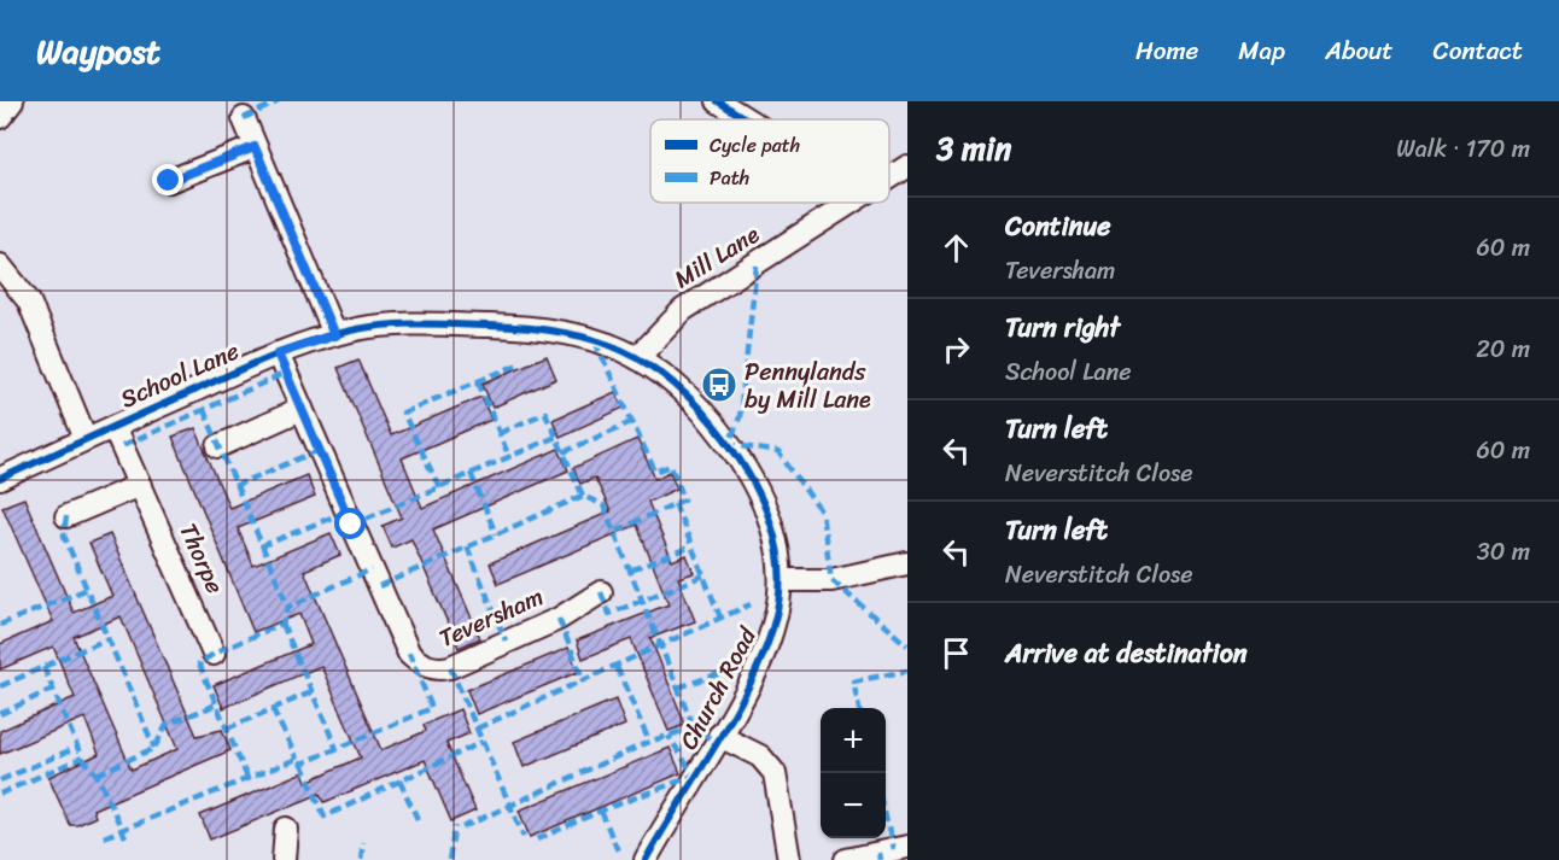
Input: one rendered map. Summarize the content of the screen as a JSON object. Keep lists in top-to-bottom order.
{
  "streets": {
    "street": [
      "Mill Lane",
      "School Lane",
      "Thorpe",
      "Teversham",
      "Church Road"
    ]
  },
  "crossings": [
    ["Mill Lane", "School Lane"],
    ["Mill Lane", "Church Road"],
    ["School Lane", "Thorpe"],
    ["School Lane", "Teversham"],
    ["School Lane", "Church Road"]
  ],
  "places": {
    "bus stop": ["Pennylands by Mill Lane"]
  },
  "legend": ["Cycle path", "Path"],
  "page": {
    "header": "Waypost",
    "nav": [
      "Home",
      "Map",
      "About",
      "Contact"
    ],
    "heading": ["3 min", "Walk · 170 m"],
    "list": [
      ["Continue", "Teversham", "60 m"],
      ["Turn right", "School Lane", "20 m"],
      ["Turn left", "Neverstitch Close", "60 m"],
      ["Turn left", "Neverstitch Close", "30 m"],
      "Arrive at destination"
    ],
    "map_buttons": ["+", "−"]
  }
}
